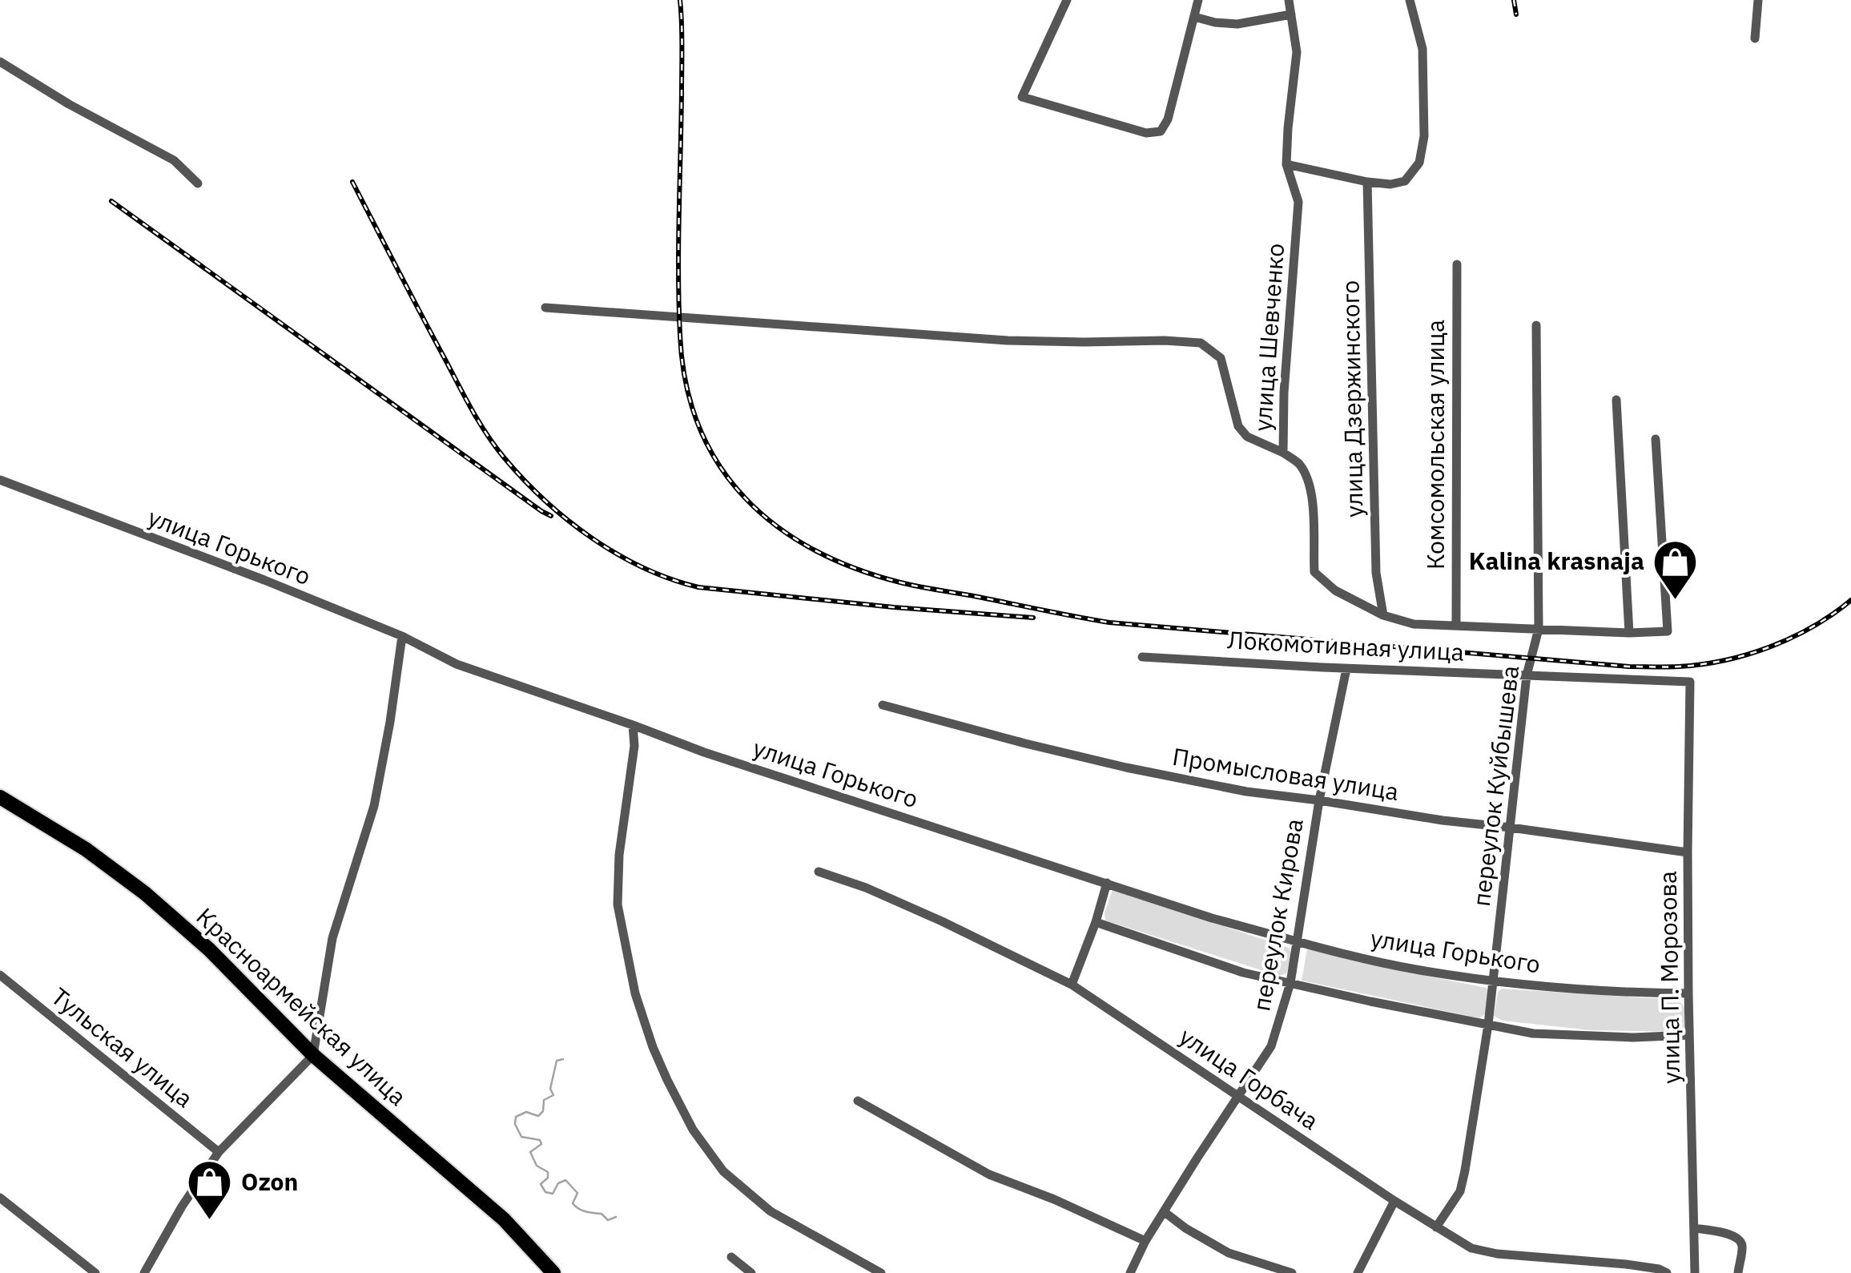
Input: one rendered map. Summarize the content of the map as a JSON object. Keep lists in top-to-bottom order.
{
  "streets": {
    "main road": ["Красноармейская улица"],
    "street": [
      "улица Шевченко",
      "улица Дзержинского",
      "Комсомольская улица",
      "улица Горького",
      "Локомотивная улица",
      "Промысловая улица",
      "переулок Куйбышева",
      "переулок Кирова",
      "улица П. Морозова",
      "Тульская улица",
      "улица Горбача"
    ]
  },
  "crossings": [
    ["улица Шевченко", "улица Дзержинского"],
    ["улица Горького", "переулок Куйбышева"],
    ["улица Горького", "переулок Кирова"],
    ["улица Горького", "улица П. Морозова"],
    ["Локомотивная улица", "переулок Куйбышева"],
    ["Локомотивная улица", "переулок Кирова"],
    ["Локомотивная улица", "улица П. Морозова"],
    ["Промысловая улица", "переулок Куйбышева"],
    ["Промысловая улица", "переулок Кирова"],
    ["Промысловая улица", "улица П. Морозова"],
    ["переулок Куйбышева", "улица Горбача"],
    ["переулок Кирова", "улица Горбача"]
  ],
  "places": {
    "shop": ["Kalina krasnaja", "Ozon"]
  }
}
